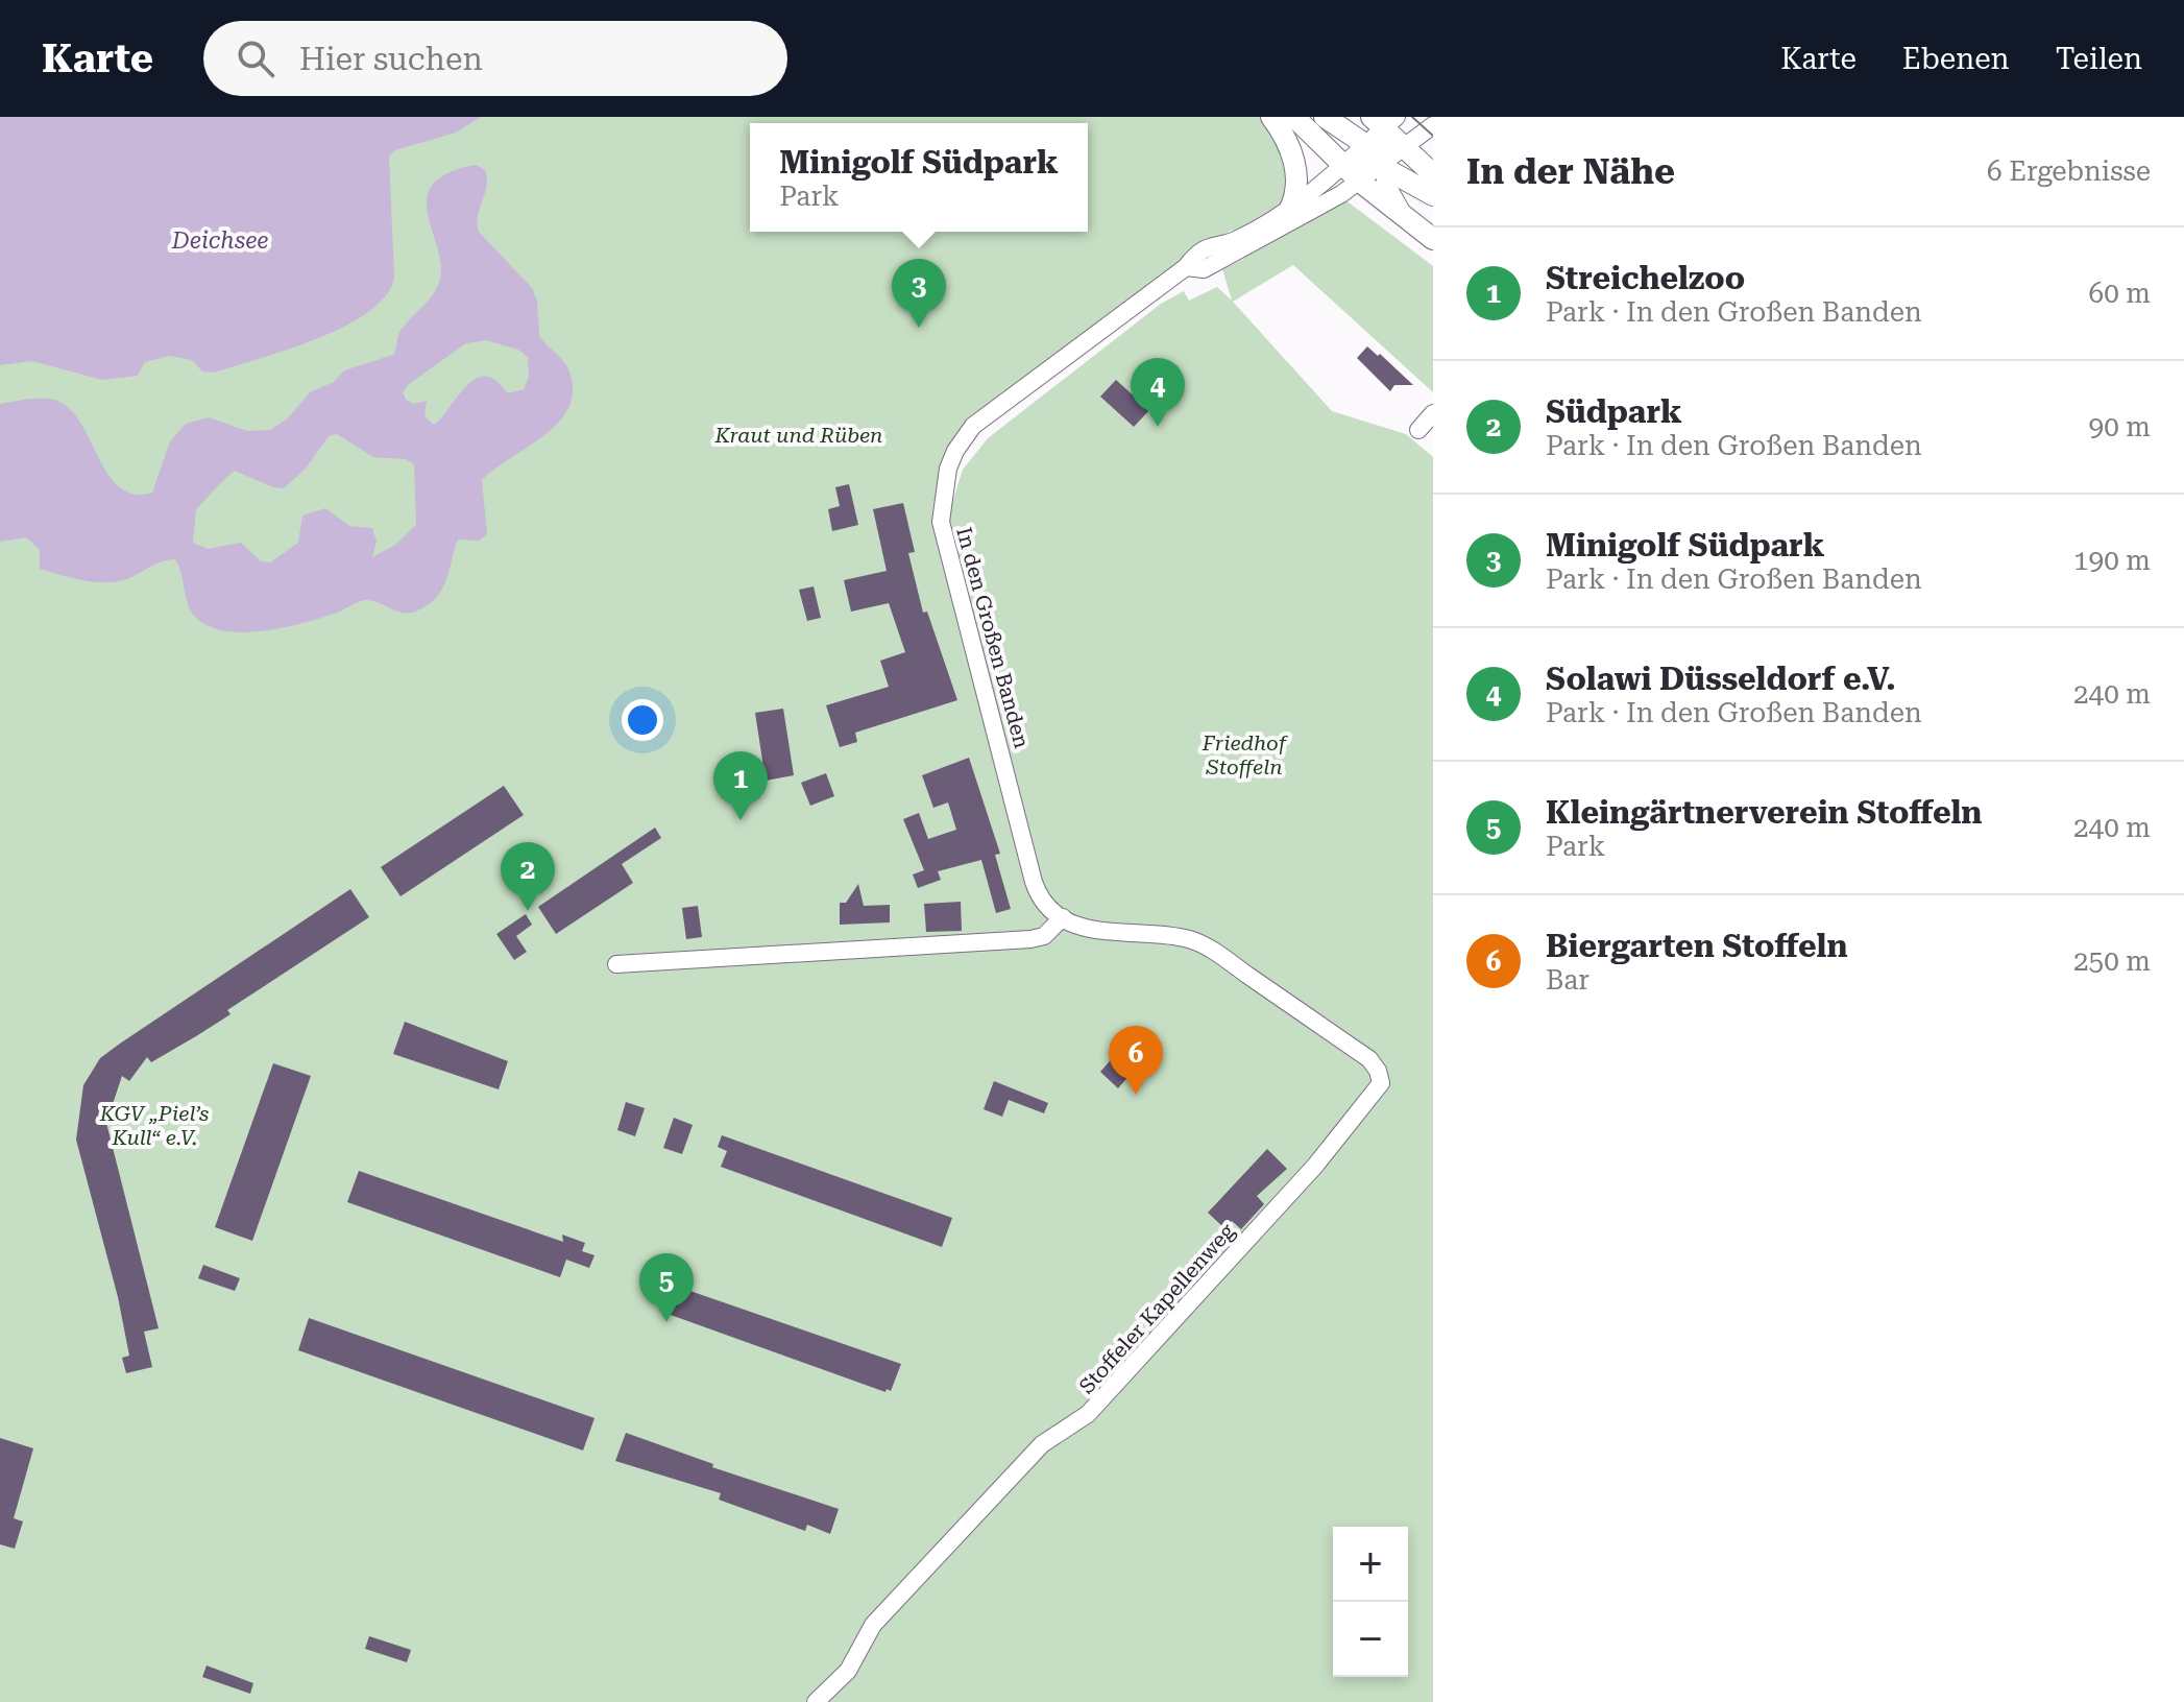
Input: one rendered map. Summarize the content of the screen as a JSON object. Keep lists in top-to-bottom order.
{
  "streets": {
    "street": ["In den Großen Banden", "Stoffeler Kapellenweg"]
  },
  "crossings": [
    ["In den Großen Banden", "Stoffeler Kapellenweg"]
  ],
  "water": ["Deichsee"],
  "parks": ["Kraut und Rüben", "Friedhof Stoffeln", "KGV „Piel’s Kull“ e.V."],
  "page": {
    "header": "Karte",
    "search": "Hier suchen",
    "nav": ["Karte", "Ebenen", "Teilen"],
    "heading": ["In der Nähe", "6 Ergebnisse"],
    "popup": ["Minigolf Südpark", "Park"],
    "list": [
      {
        "mark": "1",
        "name": "Streichelzoo",
        "note": "Park · In den Großen Banden",
        "value": "60 m"
      },
      {
        "mark": "2",
        "name": "Südpark",
        "note": "Park · In den Großen Banden",
        "value": "90 m"
      },
      {
        "mark": "3",
        "name": "Minigolf Südpark",
        "note": "Park · In den Großen Banden",
        "value": "190 m"
      },
      {
        "mark": "4",
        "name": "Solawi Düsseldorf e.V.",
        "note": "Park · In den Großen Banden",
        "value": "240 m"
      },
      {
        "mark": "5",
        "name": "Kleingärtnerverein Stoffeln",
        "note": "Park",
        "value": "240 m"
      },
      {
        "mark": "6",
        "name": "Biergarten Stoffeln",
        "note": "Bar",
        "value": "250 m"
      }
    ],
    "pins": [
      "3",
      "4",
      "1",
      "2",
      "6",
      "5"
    ],
    "map_buttons": ["+", "−"]
  }
}
